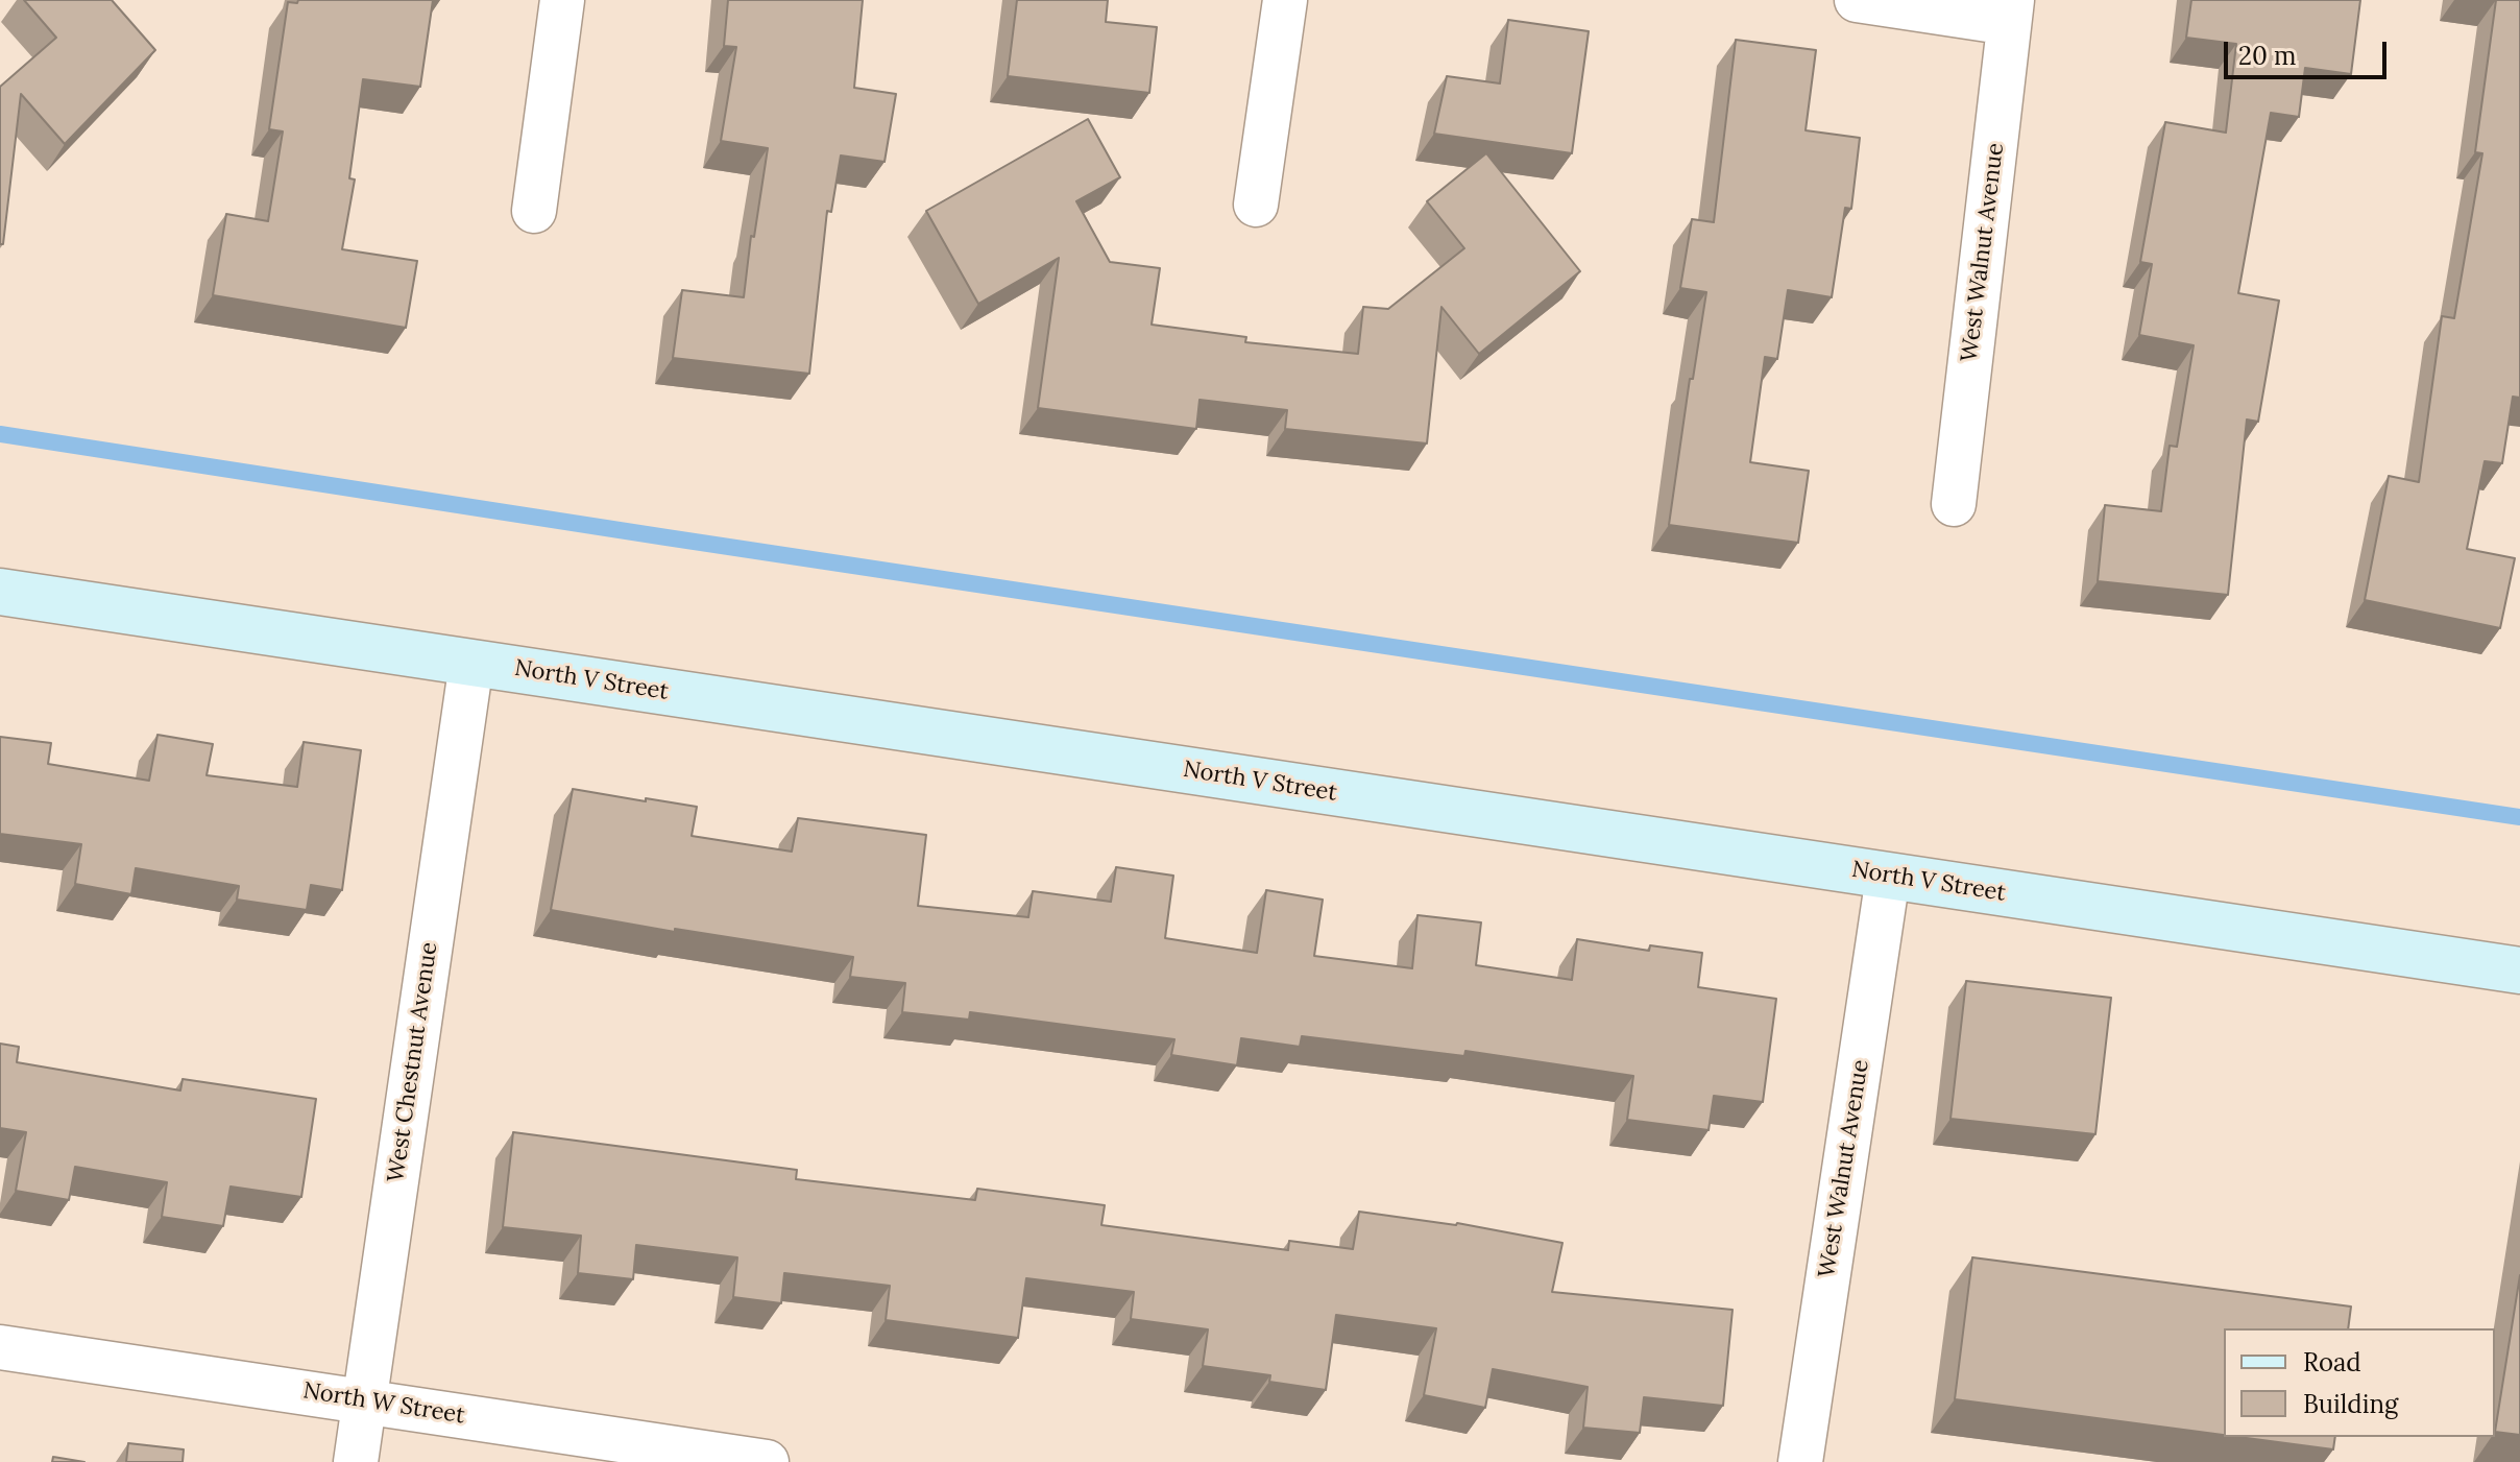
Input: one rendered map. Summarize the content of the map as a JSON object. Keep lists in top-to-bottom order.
{
  "streets": {
    "street": [
      "West Walnut Avenue",
      "North V Street",
      "West Chestnut Avenue",
      "North W Street"
    ]
  },
  "crossings": [
    ["West Walnut Avenue", "North V Street"],
    ["North V Street", "West Chestnut Avenue"],
    ["West Chestnut Avenue", "North W Street"]
  ],
  "legend": ["Road", "Building"],
  "scale_bar": "20 m"
}
